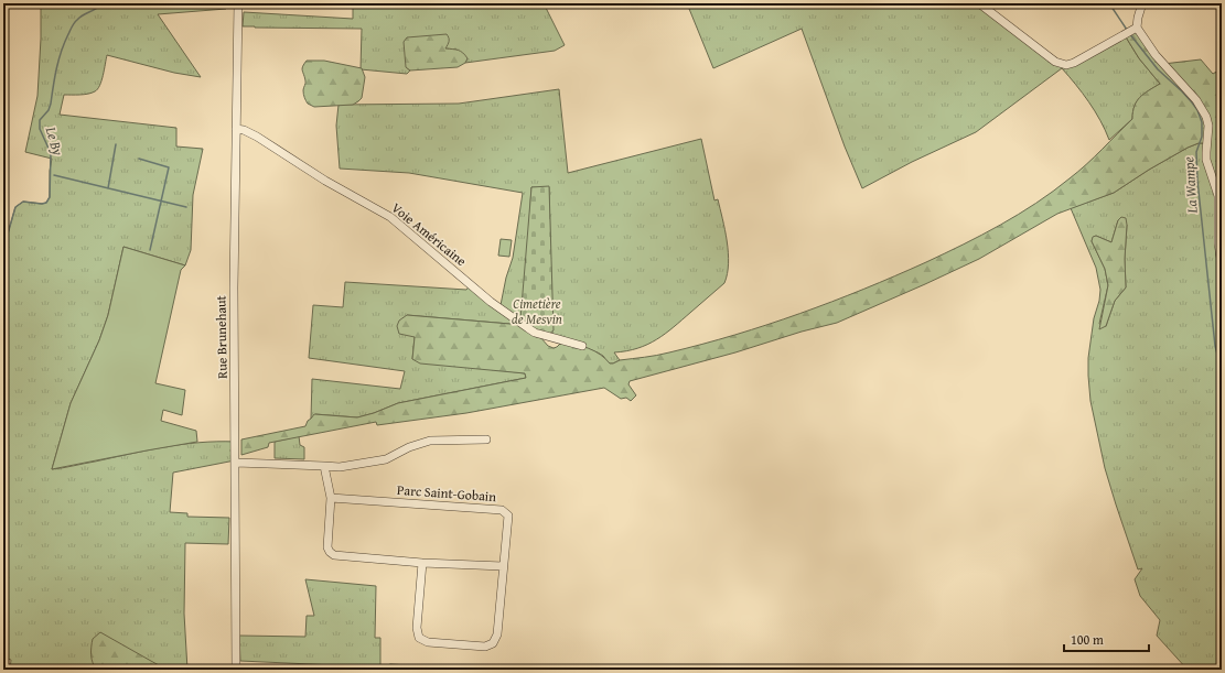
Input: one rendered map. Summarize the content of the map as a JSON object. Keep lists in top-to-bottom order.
{
  "streets": {
    "street": ["Voie Américaine", "Rue Brunehaut", "Parc Saint-Gobain"]
  },
  "crossings": [
    ["Voie Américaine", "Rue Brunehaut"]
  ],
  "water": ["Le By", "La Wampe"],
  "parks": ["Cimetière de Mesvin"],
  "scale_bar": "100 m"
}
